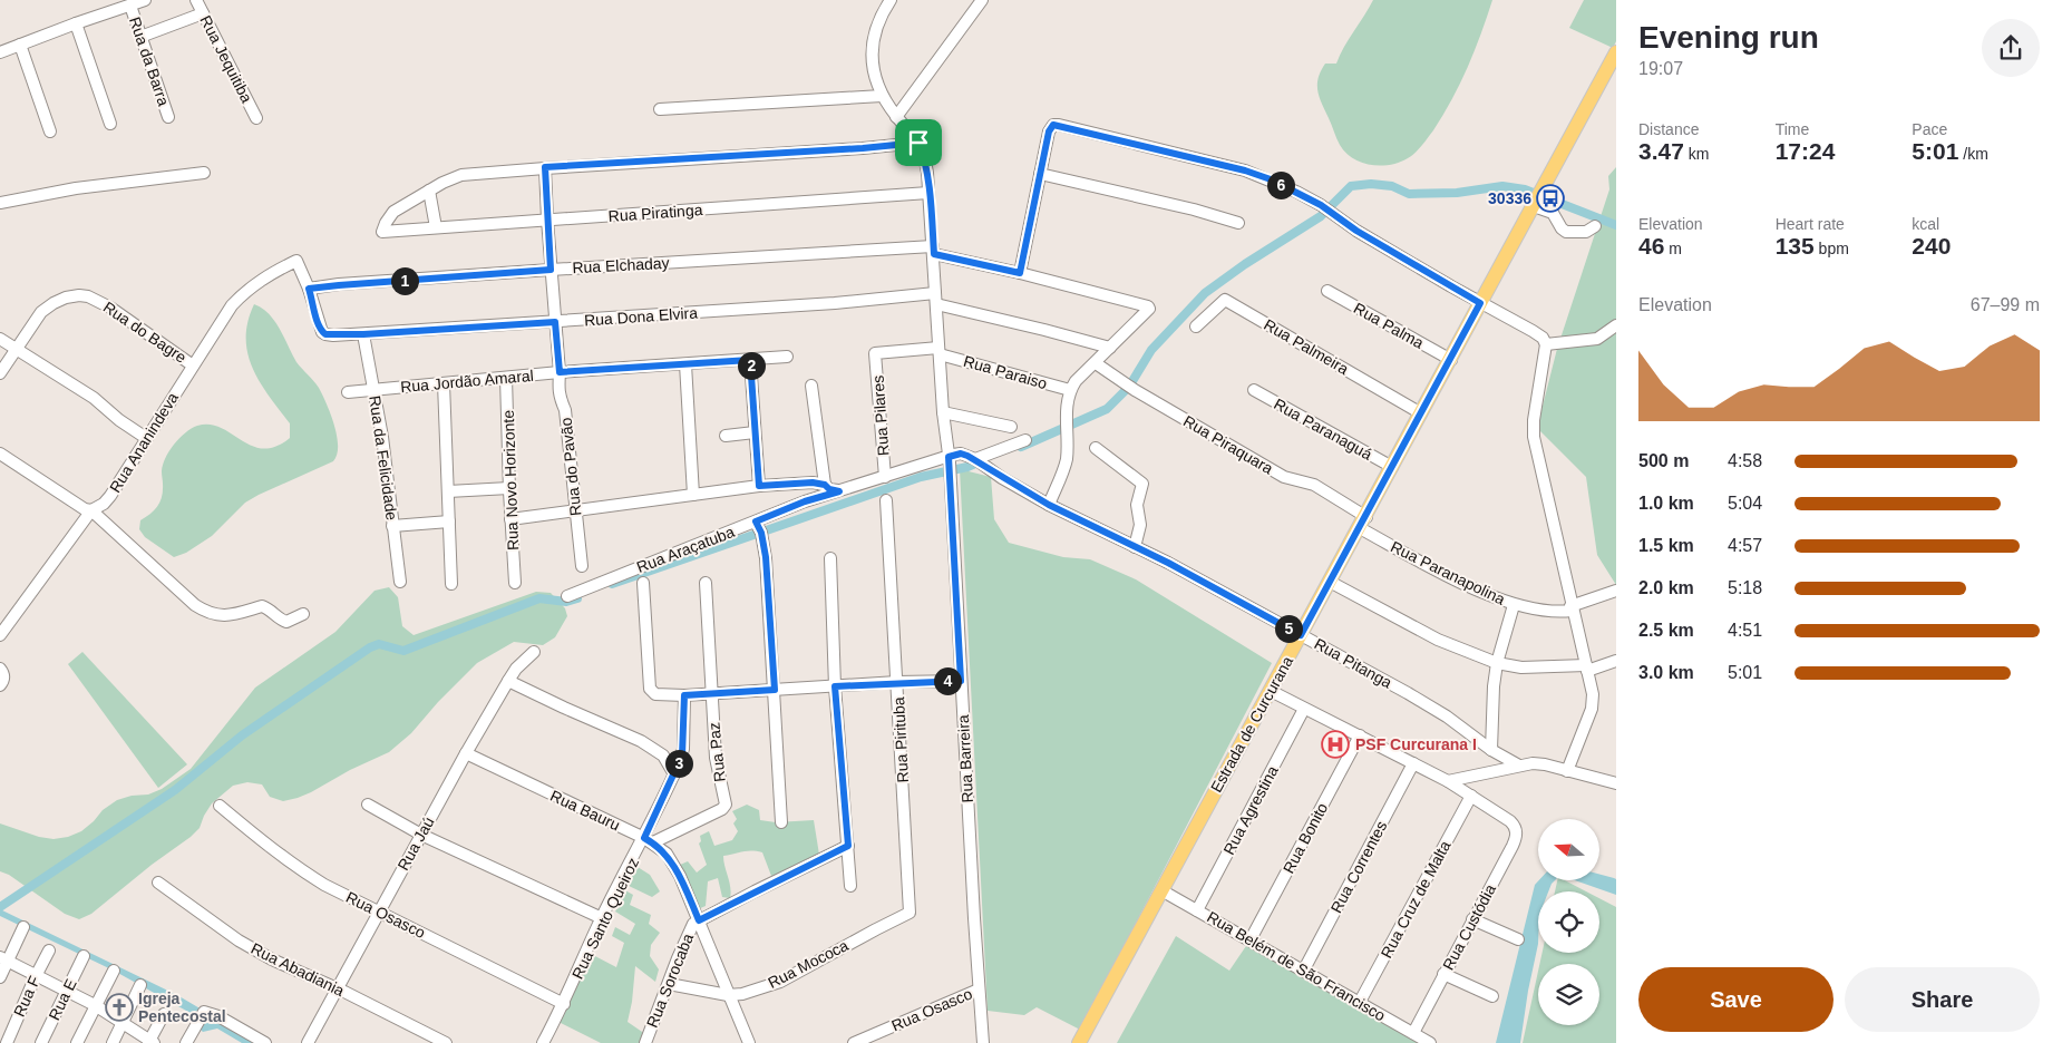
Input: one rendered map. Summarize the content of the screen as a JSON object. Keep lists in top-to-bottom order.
{
  "streets": {
    "main road": ["Estrada de Curcurana"],
    "street": [
      "Rua Jequitiba",
      "Rua da Barra",
      "Rua Piratinga",
      "Rua Elchaday",
      "Rua Dona Elvira",
      "Rua Palma",
      "Rua do Bagre",
      "Rua Palmeira",
      "Rua Paraiso",
      "Rua Jordão Amaral",
      "Rua Pilares",
      "Rua Paranaguá",
      "Rua Ananindeva",
      "Rua Piraquara",
      "Rua da Felicidade",
      "Rua do Pavão",
      "Rua Novo Horizonte",
      "Rua Araçatuba",
      "Rua Paranapolina",
      "Rua Pitanga",
      "Rua Pirituba",
      "Rua Paz",
      "Rua Barreira",
      "Rua Bauru",
      "Rua Agrestina",
      "Rua Bonito",
      "Rua Jaú",
      "Rua Correntes",
      "Rua Cruz de Malta",
      "Rua Osasco",
      "Rua Santo Queiroz",
      "Rua Custódia",
      "Rua Mococa",
      "Rua Belém de São Francisco",
      "Rua Abadiania",
      "Rua Sorocaba",
      "Rua F",
      "Rua E"
    ]
  },
  "crossings": [
    ["Rua Piratinga", "Rua do Pavão"],
    ["Rua Elchaday", "Rua Dona Elvira"],
    ["Rua Elchaday", "Rua do Pavão"],
    ["Rua Dona Elvira", "Rua Ananindeva"],
    ["Rua Dona Elvira", "Rua da Felicidade"],
    ["Rua Dona Elvira", "Rua do Pavão"],
    ["Rua Palma", "Estrada de Curcurana"],
    ["Rua do Bagre", "Rua Ananindeva"],
    ["Rua Palmeira", "Estrada de Curcurana"],
    ["Rua Paraiso", "Rua Pilares"],
    ["Rua Jordão Amaral", "Rua da Felicidade"],
    ["Rua Jordão Amaral", "Rua do Pavão"],
    ["Rua Jordão Amaral", "Rua Novo Horizonte"],
    ["Rua Pilares", "Rua Araçatuba"],
    ["Rua Paranaguá", "Estrada de Curcurana"],
    ["Rua Piraquara", "Rua Paranapolina"],
    ["Rua Piraquara", "Estrada de Curcurana"],
    ["Rua Araçatuba", "Rua Pitanga"],
    ["Rua Araçatuba", "Rua Barreira"],
    ["Rua Paranapolina", "Estrada de Curcurana"],
    ["Rua Pitanga", "Estrada de Curcurana"],
    ["Estrada de Curcurana", "Rua Belém de São Francisco"],
    ["Rua Pirituba", "Rua Mococa"],
    ["Rua Paz", "Rua Bauru"],
    ["Rua Paz", "Rua Santo Queiroz"],
    ["Rua Barreira", "Rua Osasco"],
    ["Rua Bauru", "Rua Jaú"],
    ["Rua Bauru", "Rua Santo Queiroz"],
    ["Rua Bauru", "Rua Mococa"],
    ["Rua Bauru", "Rua Sorocaba"],
    ["Rua Agrestina", "Rua Belém de São Francisco"],
    ["Rua Bonito", "Rua Belém de São Francisco"],
    ["Rua Jaú", "Rua Osasco"],
    ["Rua Jaú", "Rua Abadiania"],
    ["Rua Correntes", "Rua Belém de São Francisco"],
    ["Rua Cruz de Malta", "Rua Custódia"],
    ["Rua Cruz de Malta", "Rua Belém de São Francisco"],
    ["Rua Osasco", "Rua Santo Queiroz"],
    ["Rua Custódia", "Rua Belém de São Francisco"],
    ["Rua Mococa", "Rua Sorocaba"]
  ],
  "places": {
    "bus stop": ["30336"],
    "hospital": ["PSF Curcurana I"],
    "church": ["Igreja Pentecostal"]
  },
  "north": "left",
  "page": {
    "heading": ["Evening run", "19:07"],
    "stats": [
      ["Distance", "3.47 km"],
      ["Time", "17:24"],
      ["Pace", "5:01 /km"],
      ["Elevation", "46 m"],
      ["Heart rate", "135 bpm"],
      ["kcal", "240"]
    ],
    "pins": [
      "6",
      "1",
      "2",
      "5",
      "4",
      "3"
    ],
    "chart": ["Elevation", "67–99 m"],
    "list": [
      {
        "name": "500 m",
        "note": "4:58"
      },
      {
        "name": "1.0 km",
        "note": "5:04"
      },
      {
        "name": "1.5 km",
        "note": "4:57"
      },
      {
        "name": "2.0 km",
        "note": "5:18"
      },
      {
        "name": "2.5 km",
        "note": "4:51"
      },
      {
        "name": "3.0 km",
        "note": "5:01"
      }
    ],
    "buttons": ["Save", "Share"]
  }
}
